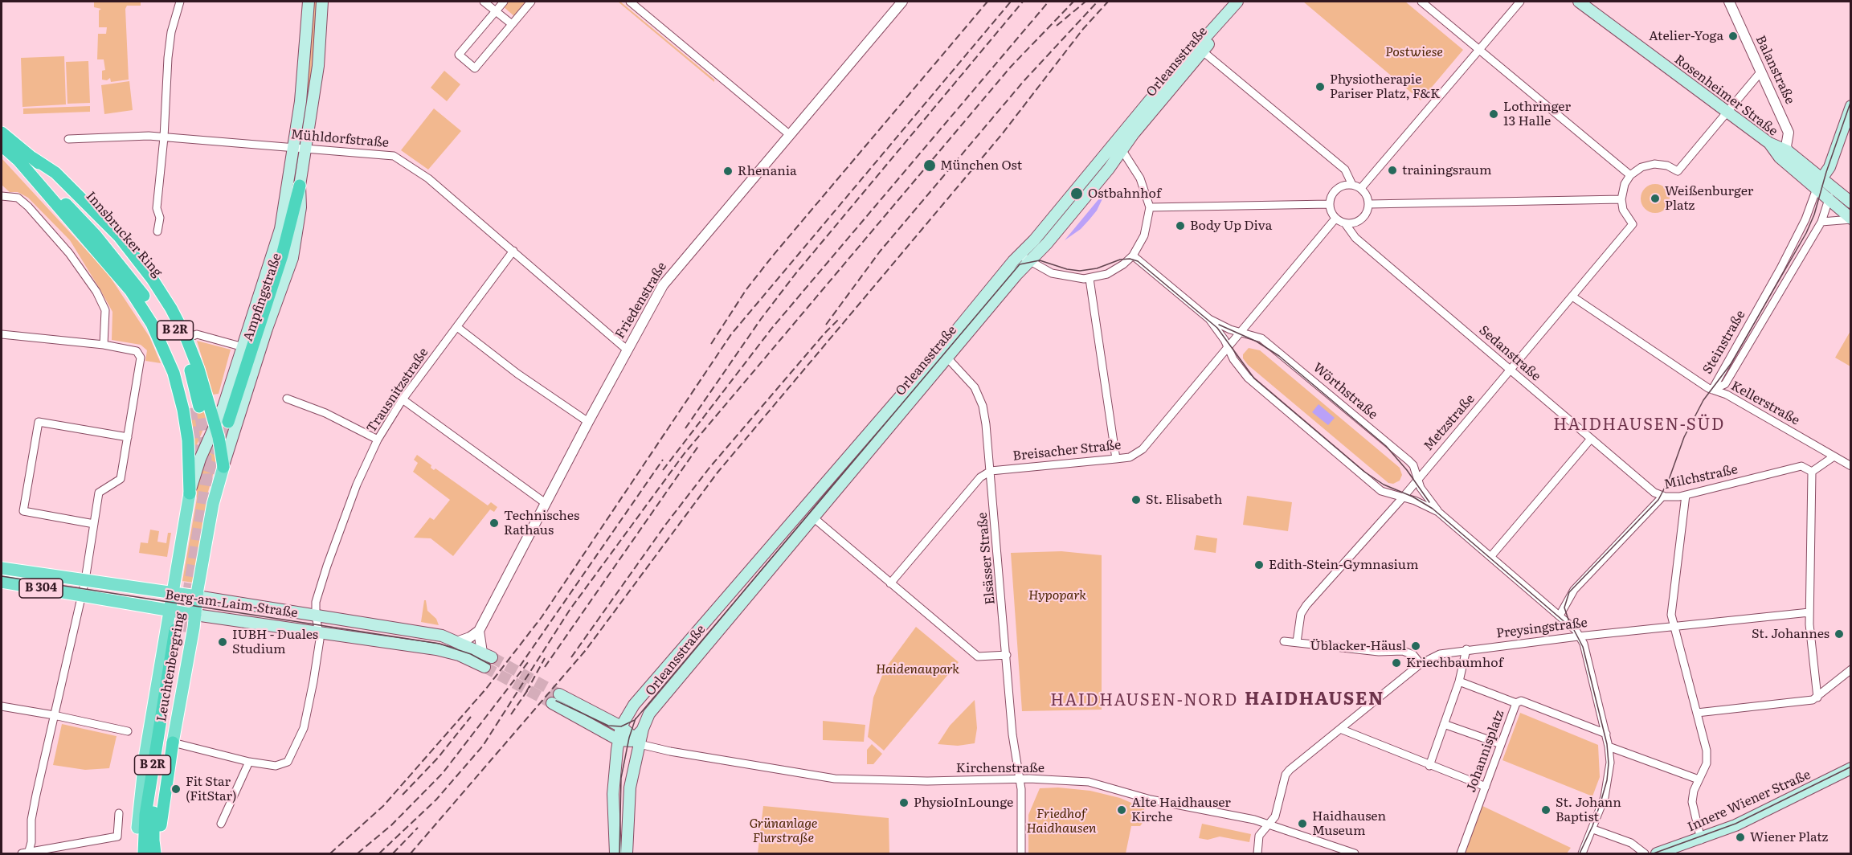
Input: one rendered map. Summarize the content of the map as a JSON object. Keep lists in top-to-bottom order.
{
  "streets": {
    "highway": ["Innsbrucker Ring", "B 2R", "Leuchtenbergring"],
    "main road": [
      "Orleansstraße",
      "Rosenheimer Straße",
      "Ampfingstraße",
      "B 304",
      "Berg-am-Laim-Straße",
      "Innere Wiener Straße"
    ],
    "street": [
      "Balanstraße",
      "Mühldorfstraße",
      "Friedenstraße",
      "Steinstraße",
      "Sedanstraße",
      "Trausnitzstraße",
      "Wörthstraße",
      "Kellerstraße",
      "Metzstraße",
      "Breisacher Straße",
      "Milchstraße",
      "Elsässer Straße",
      "Preysingstraße",
      "Johannisplatz",
      "Kirchenstraße"
    ]
  },
  "crossings": [
    ["Orleansstraße", "Elsässer Straße"],
    ["Orleansstraße", "Kirchenstraße"],
    ["Rosenheimer Straße", "Steinstraße"],
    ["Mühldorfstraße", "Ampfingstraße"],
    ["Mühldorfstraße", "Friedenstraße"],
    ["Mühldorfstraße", "Trausnitzstraße"],
    ["Ampfingstraße", "B 304"],
    ["Ampfingstraße", "Berg-am-Laim-Straße"],
    ["Ampfingstraße", "Leuchtenbergring"],
    ["B 2R", "Leuchtenbergring"],
    ["Steinstraße", "Kellerstraße"],
    ["Sedanstraße", "Metzstraße"],
    ["Sedanstraße", "Breisacher Straße"],
    ["Sedanstraße", "Milchstraße"],
    ["Trausnitzstraße", "Berg-am-Laim-Straße"],
    ["Wörthstraße", "Metzstraße"],
    ["Wörthstraße", "Breisacher Straße"],
    ["Wörthstraße", "Milchstraße"],
    ["Wörthstraße", "Preysingstraße"],
    ["Kellerstraße", "Metzstraße"],
    ["Breisacher Straße", "Elsässer Straße"],
    ["Elsässer Straße", "Kirchenstraße"],
    ["B 304", "Berg-am-Laim-Straße"],
    ["B 304", "Leuchtenbergring"],
    ["Berg-am-Laim-Straße", "Leuchtenbergring"],
    ["Preysingstraße", "Kirchenstraße"]
  ],
  "districts": ["HAIDHAUSEN-SÜD", "HAIDHAUSEN", "HAIDHAUSEN-NORD"],
  "parks": [
    "Postwiese",
    "Hypopark",
    "Haidenaupark",
    "Friedhof Haidhausen",
    "Grünanlage Flurstraße"
  ],
  "places": [
    "Atelier-Yoga",
    "Physiotherapie Pariser Platz, F&K",
    "Lothringer 13 Halle",
    "München Ost",
    "trainingsraum",
    "Rhenania",
    "Ostbahnhof",
    "Weißenburger Platz",
    "Body Up Diva",
    "St. Elisabeth",
    "Technisches Rathaus",
    "Edith-Stein-Gymnasium",
    "St. Johannes",
    "IUBH - Duales Studium",
    "Üblacker-Häusl",
    "Kriechbaumhof",
    "Fit Star (FitStar)",
    "PhysioInLounge",
    "Alte Haidhauser Kirche",
    "St. Johann Baptist",
    "Haidhausen Museum",
    "Wiener Platz"
  ]
}
